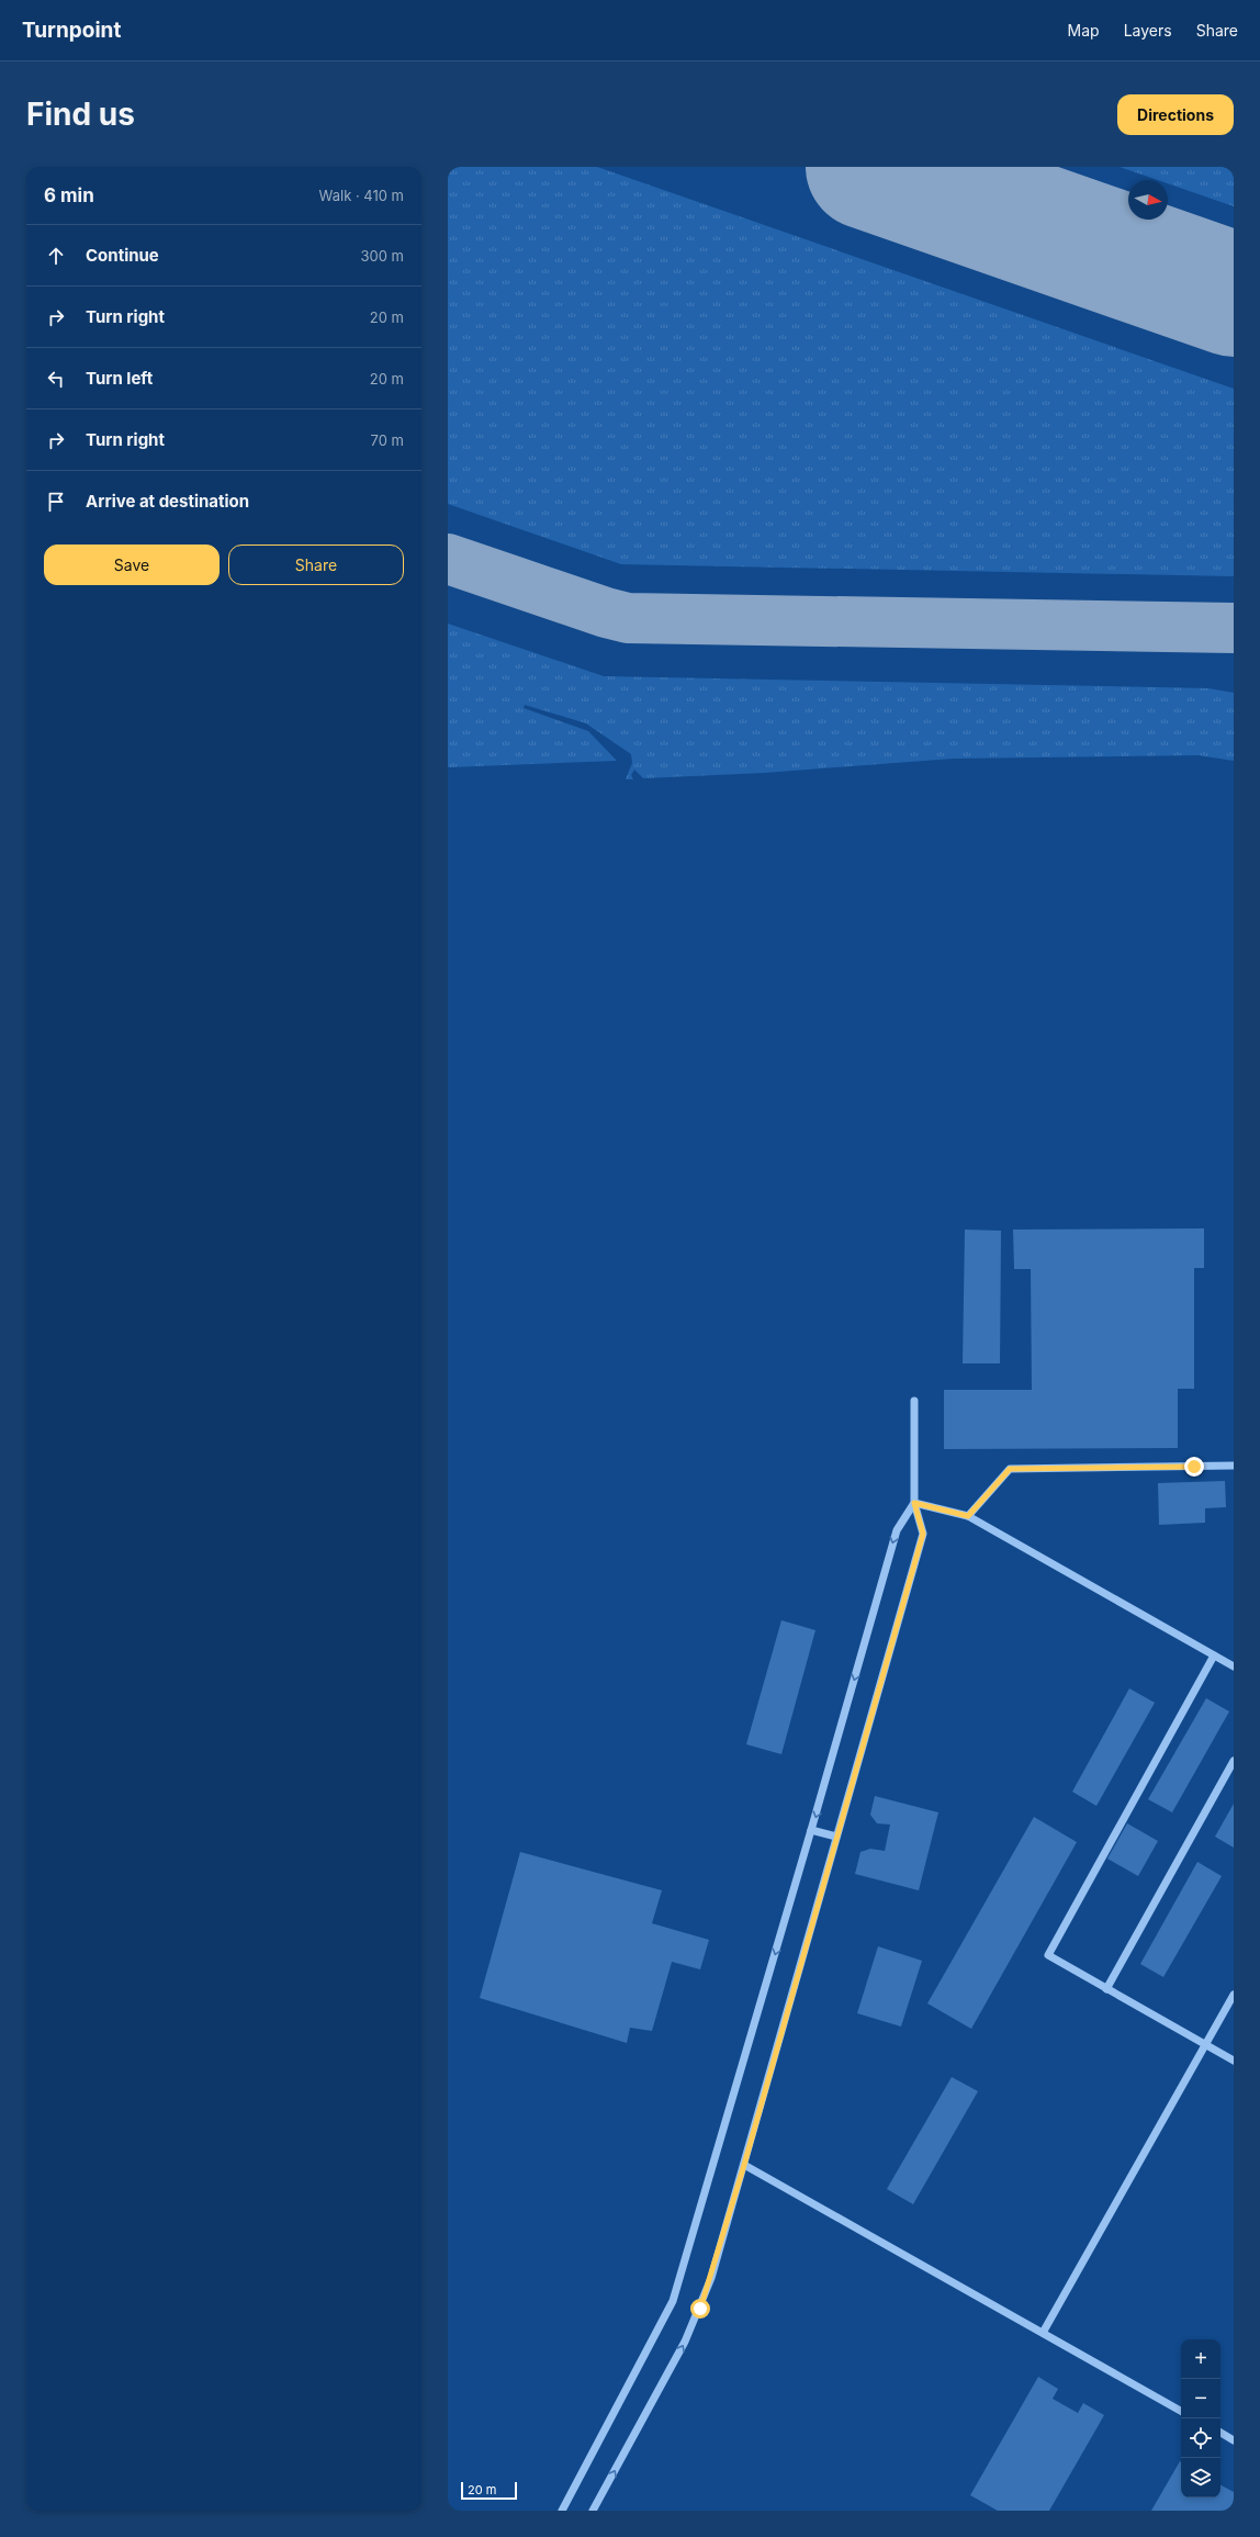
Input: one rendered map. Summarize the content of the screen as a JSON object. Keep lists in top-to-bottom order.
{
  "scale_bar": "20 m",
  "north": "right",
  "page": {
    "header": "Turnpoint",
    "nav": ["Map", "Layers", "Share"],
    "buttons": [
      "Directions",
      ["Save", "Share"]
    ],
    "title": "Find us",
    "heading": ["6 min", "Walk · 410 m"],
    "list": [
      ["Continue", "300 m"],
      ["Turn right", "20 m"],
      ["Turn left", "20 m"],
      ["Turn right", "70 m"],
      "Arrive at destination"
    ],
    "map_buttons": ["+", "−"],
    "scale": "20 m"
  }
}
